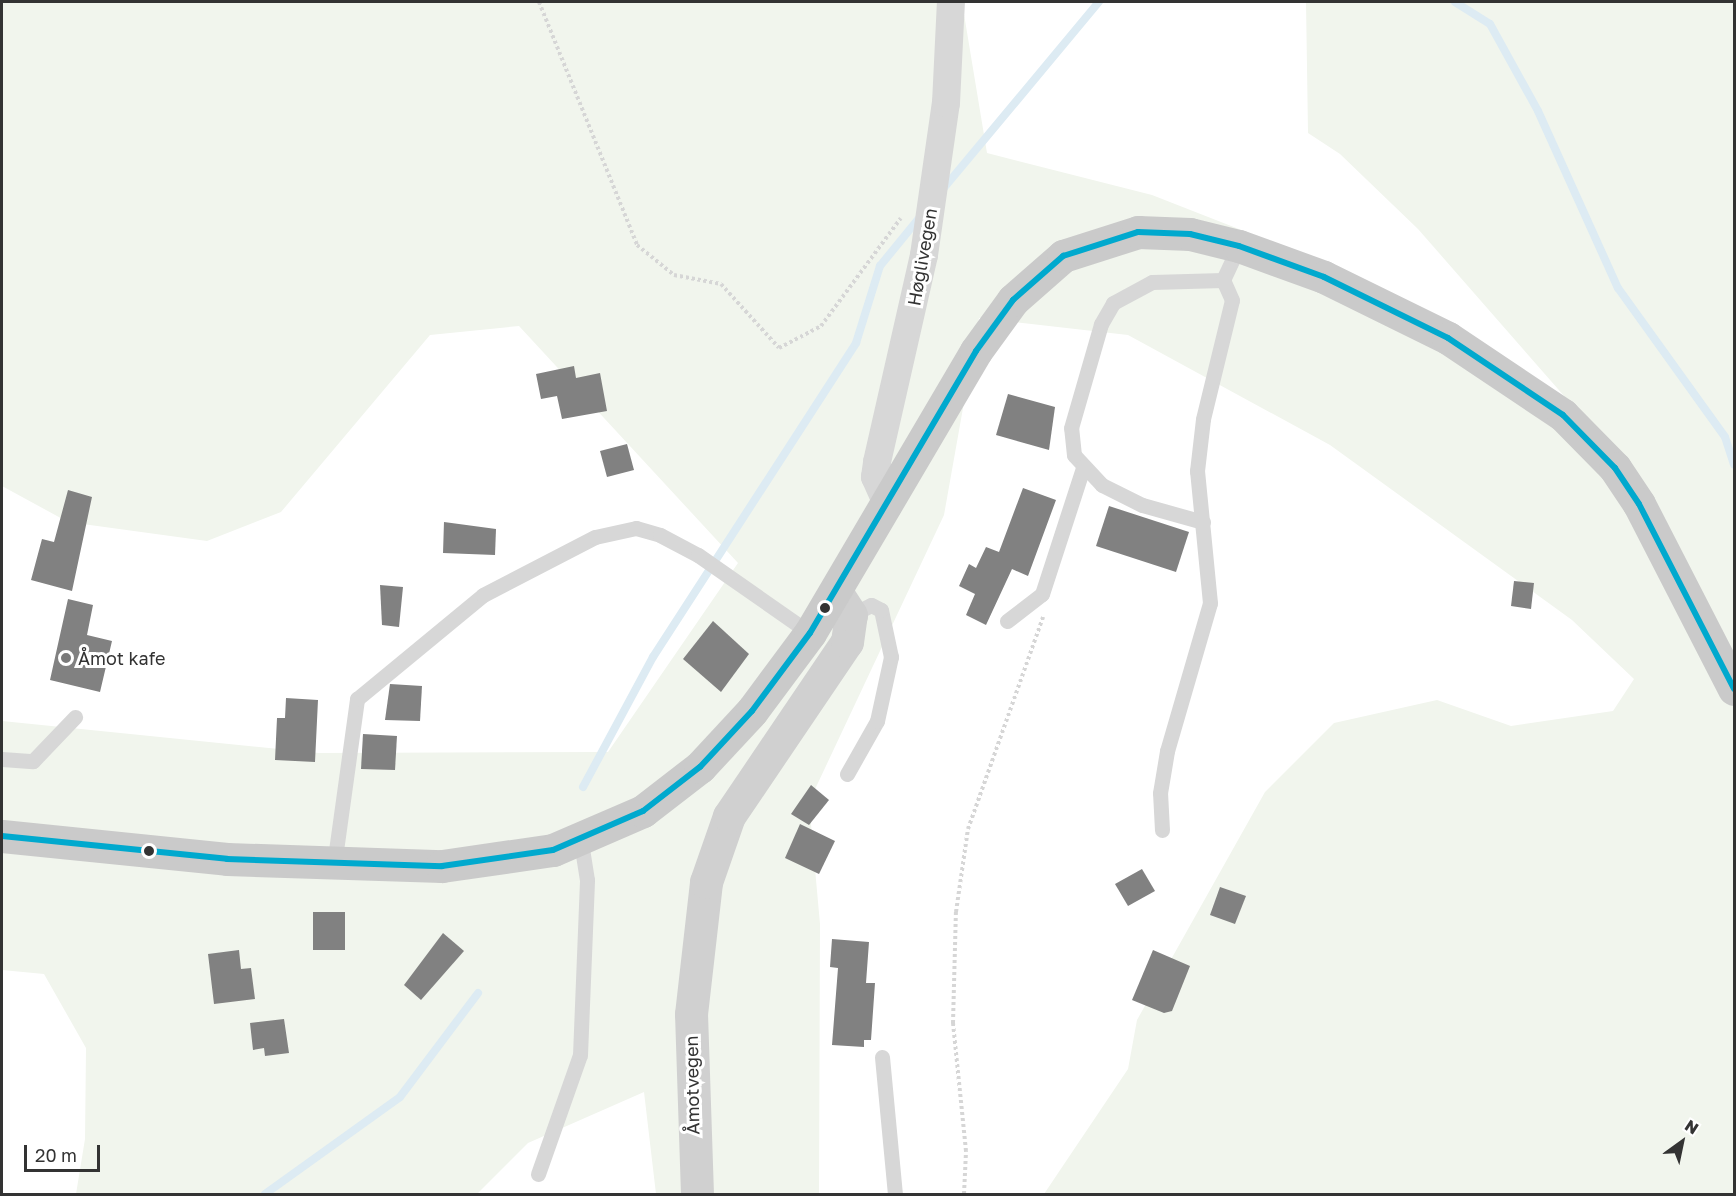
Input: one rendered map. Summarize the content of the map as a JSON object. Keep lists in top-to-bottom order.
{
  "streets": {
    "main road": ["Åmotvegen"],
    "street": ["Høglivegen"]
  },
  "places": ["Åmot kafe"],
  "scale_bar": "20 m",
  "north": "top right"
}
